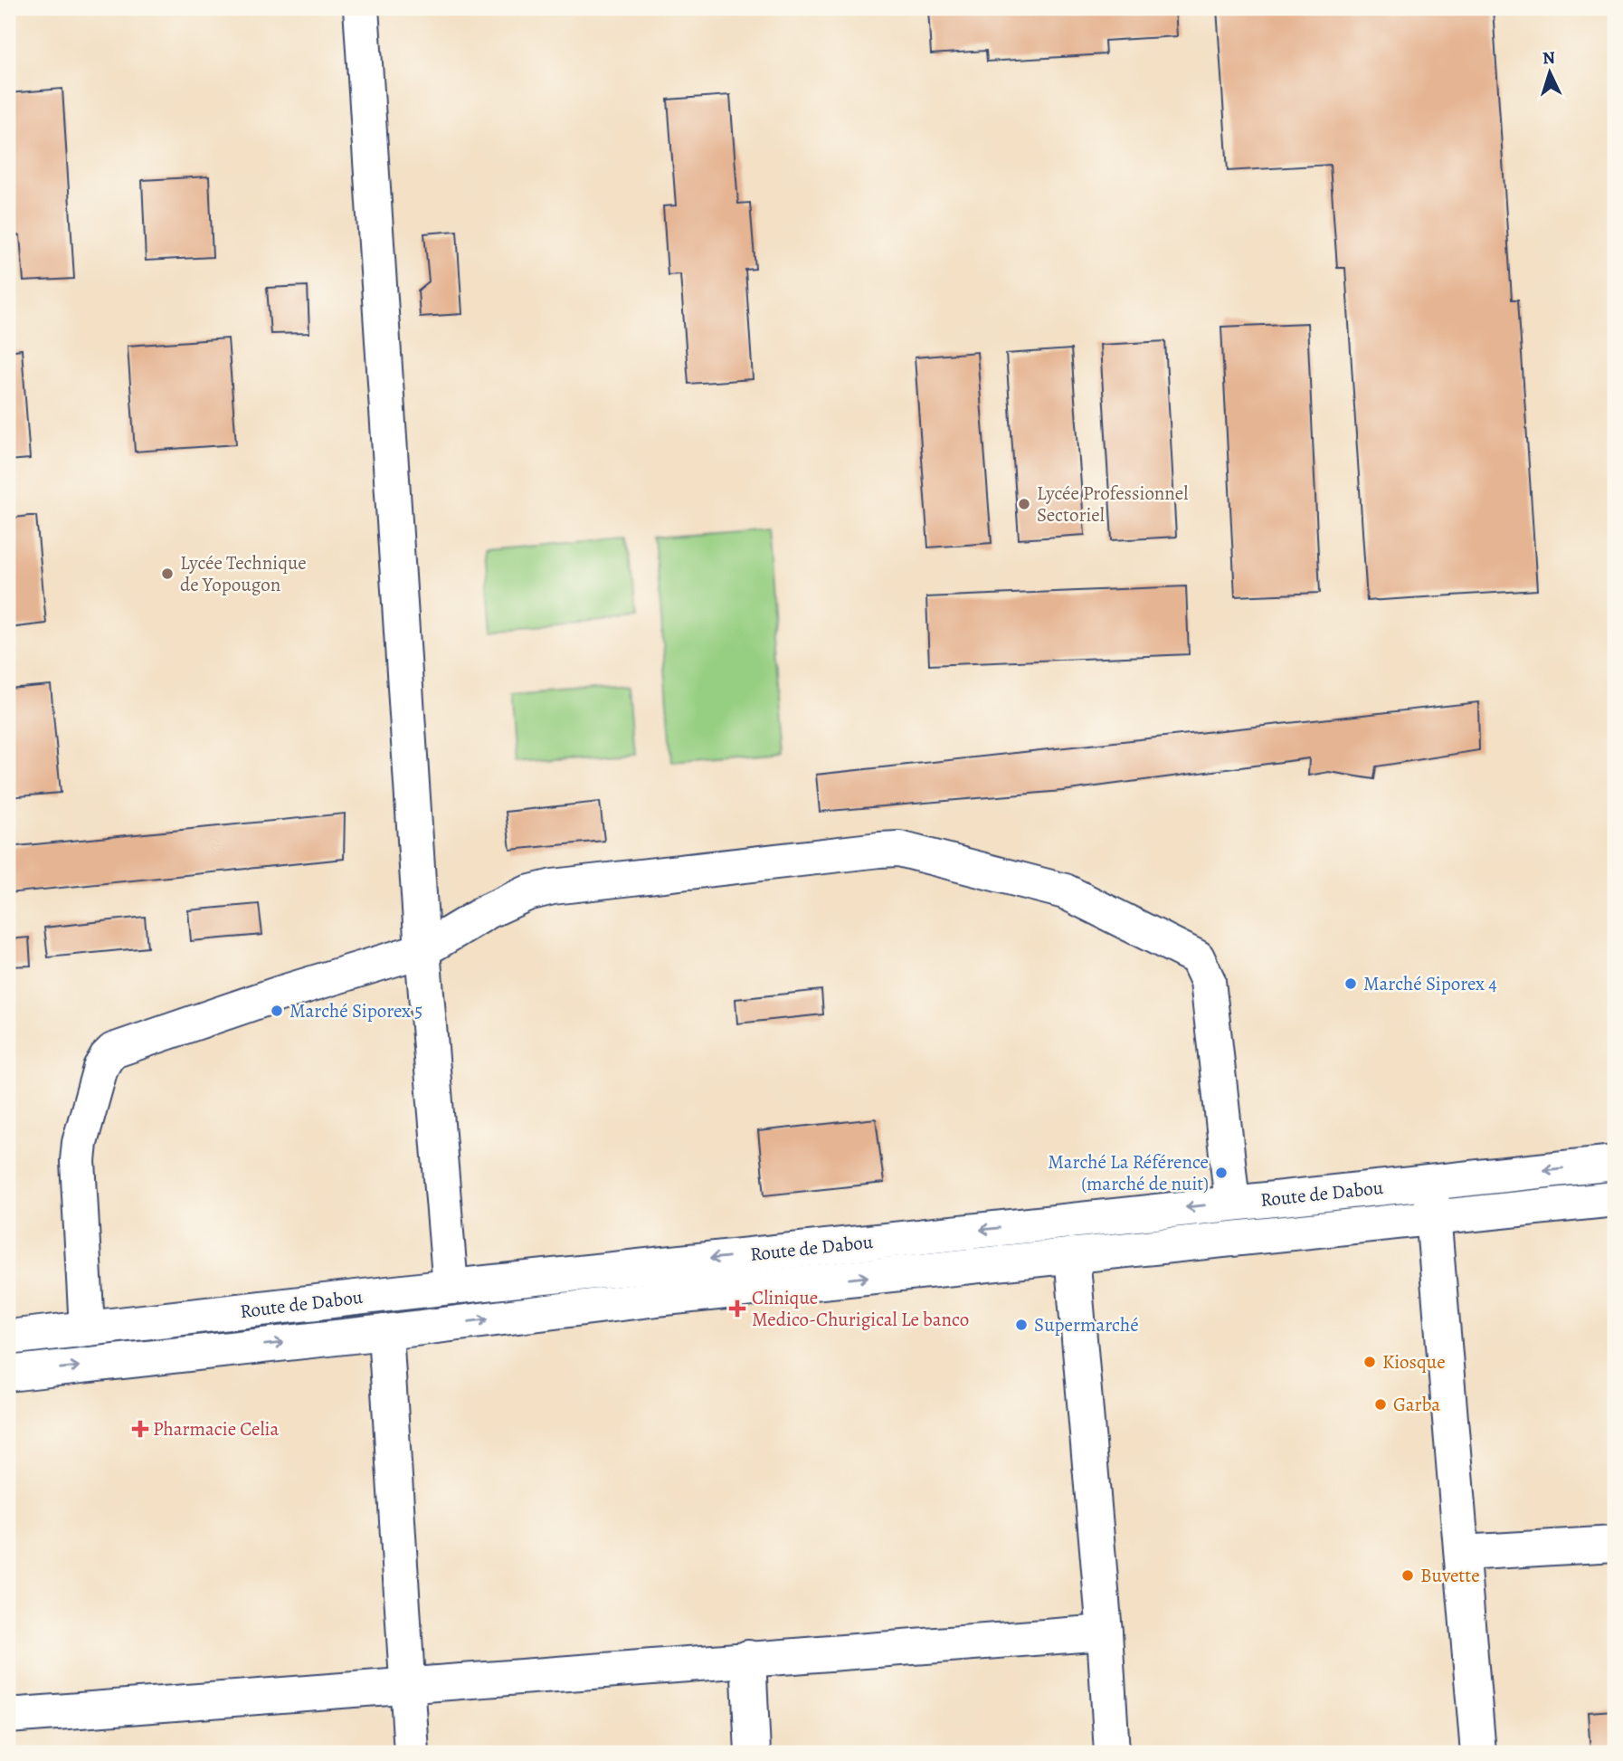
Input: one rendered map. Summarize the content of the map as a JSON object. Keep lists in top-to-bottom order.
{
  "streets": {
    "street": ["Route de Dabou"]
  },
  "places": {
    "other": [
      "Lycée Professionnel Sectoriel",
      "Lycée Technique de Yopougon",
      "Marché Siporex 4",
      "Marché Siporex 5",
      "Marché La Référence (marché de nuit)",
      "Supermarché",
      "Kiosque",
      "Garba",
      "Buvette"
    ],
    "health": ["Clinique Medico-Churigical Le banco", "Pharmacie Celia"]
  },
  "north": "top"
}
